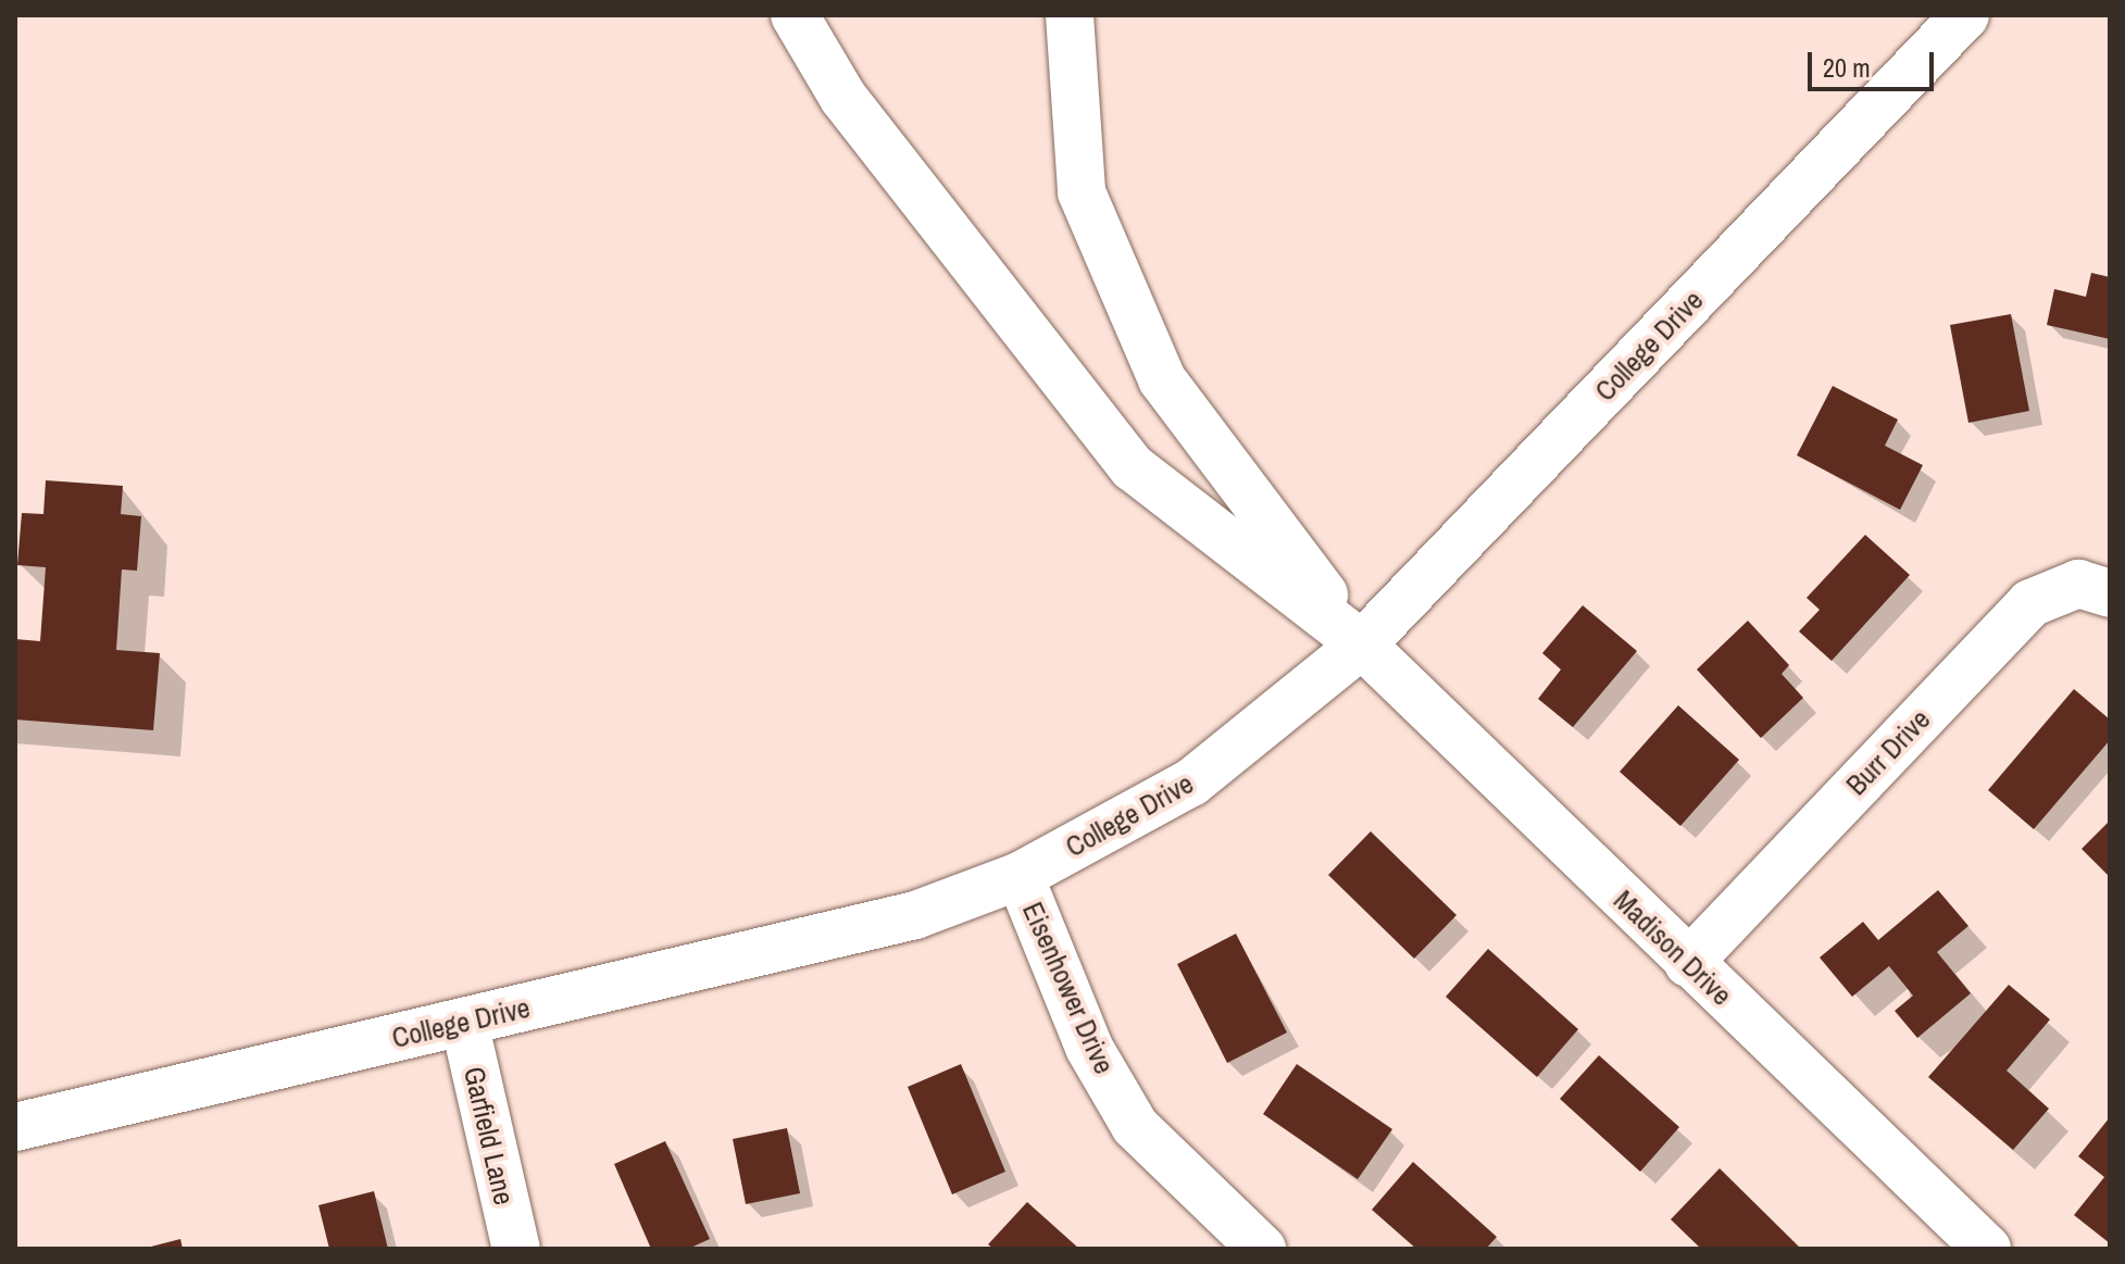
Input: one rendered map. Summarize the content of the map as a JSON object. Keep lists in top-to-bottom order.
{
  "streets": {
    "main road": [
      "College Drive",
      "Burr Drive",
      "Madison Drive",
      "Eisenhower Drive",
      "Garfield Lane"
    ]
  },
  "crossings": [
    ["College Drive", "Madison Drive"],
    ["College Drive", "Eisenhower Drive"],
    ["College Drive", "Garfield Lane"],
    ["Burr Drive", "Madison Drive"]
  ],
  "scale_bar": "20 m"
}
